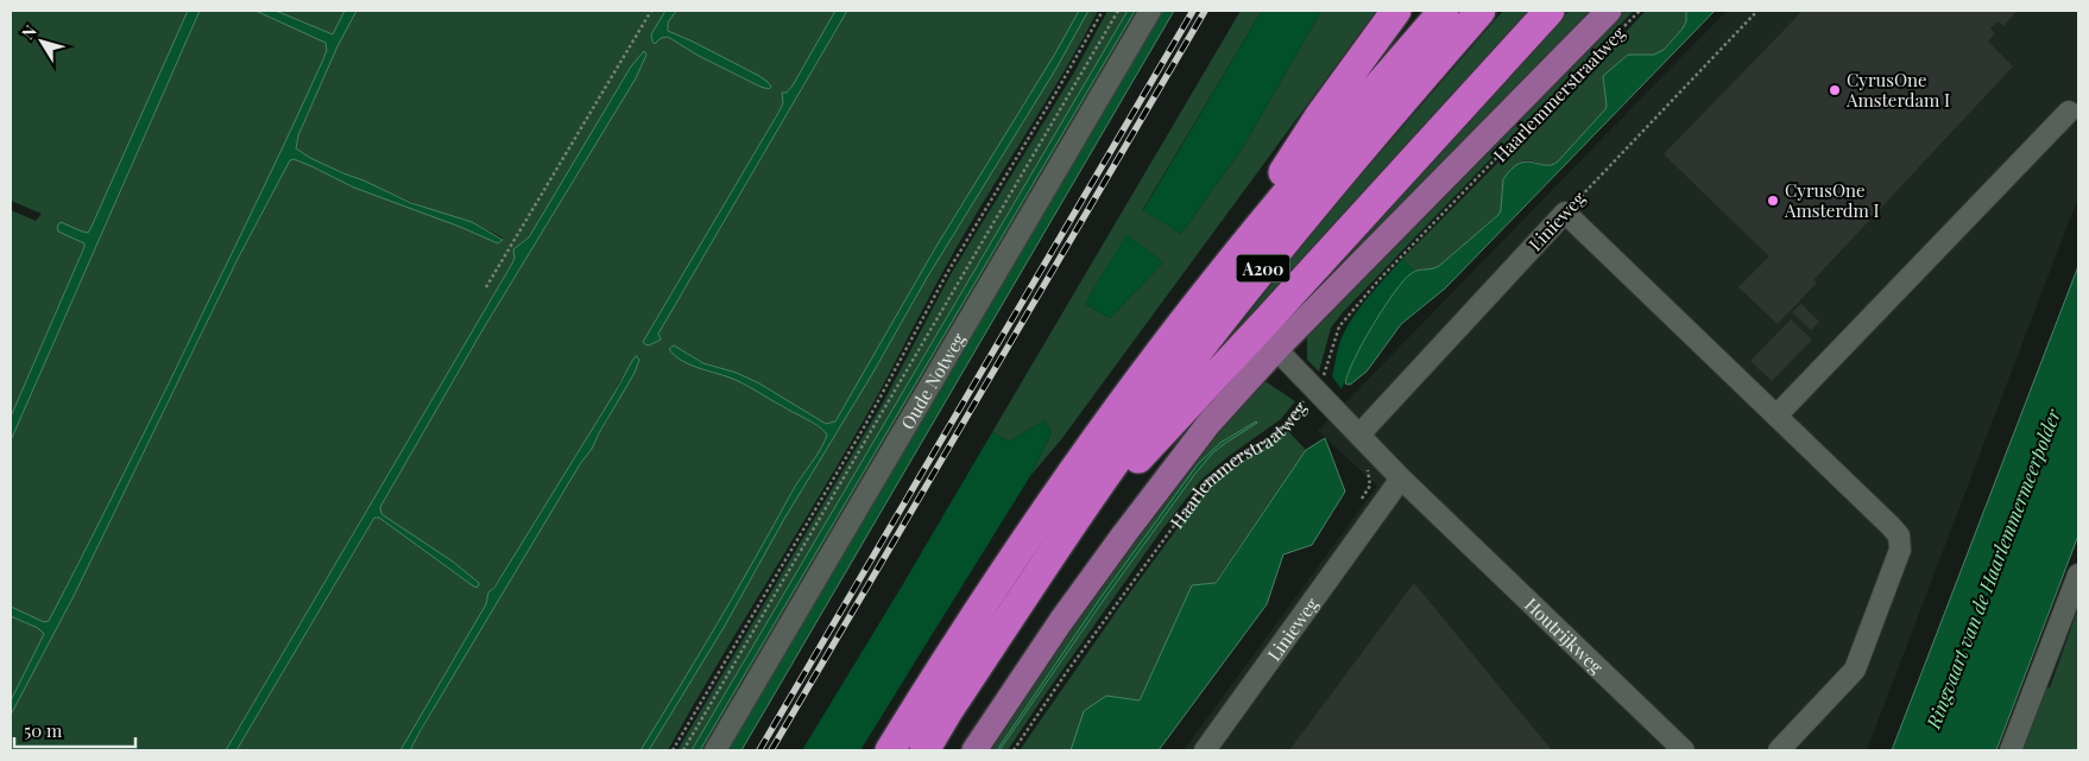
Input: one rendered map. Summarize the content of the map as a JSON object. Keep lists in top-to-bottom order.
{
  "streets": {
    "highway": ["A200"],
    "main road": ["Haarlemmerstraatweg"],
    "street": ["Linieweg", "Oude Notweg", "Houtrijkweg"]
  },
  "crossings": [
    ["Linieweg", "Houtrijkweg"]
  ],
  "water": ["Ringvaart van de Haarlemmermeerpolder"],
  "places": ["CyrusOne Amsterdam I", "CyrusOne Amsterdm I"],
  "scale_bar": "50 m",
  "north": "top left"
}
